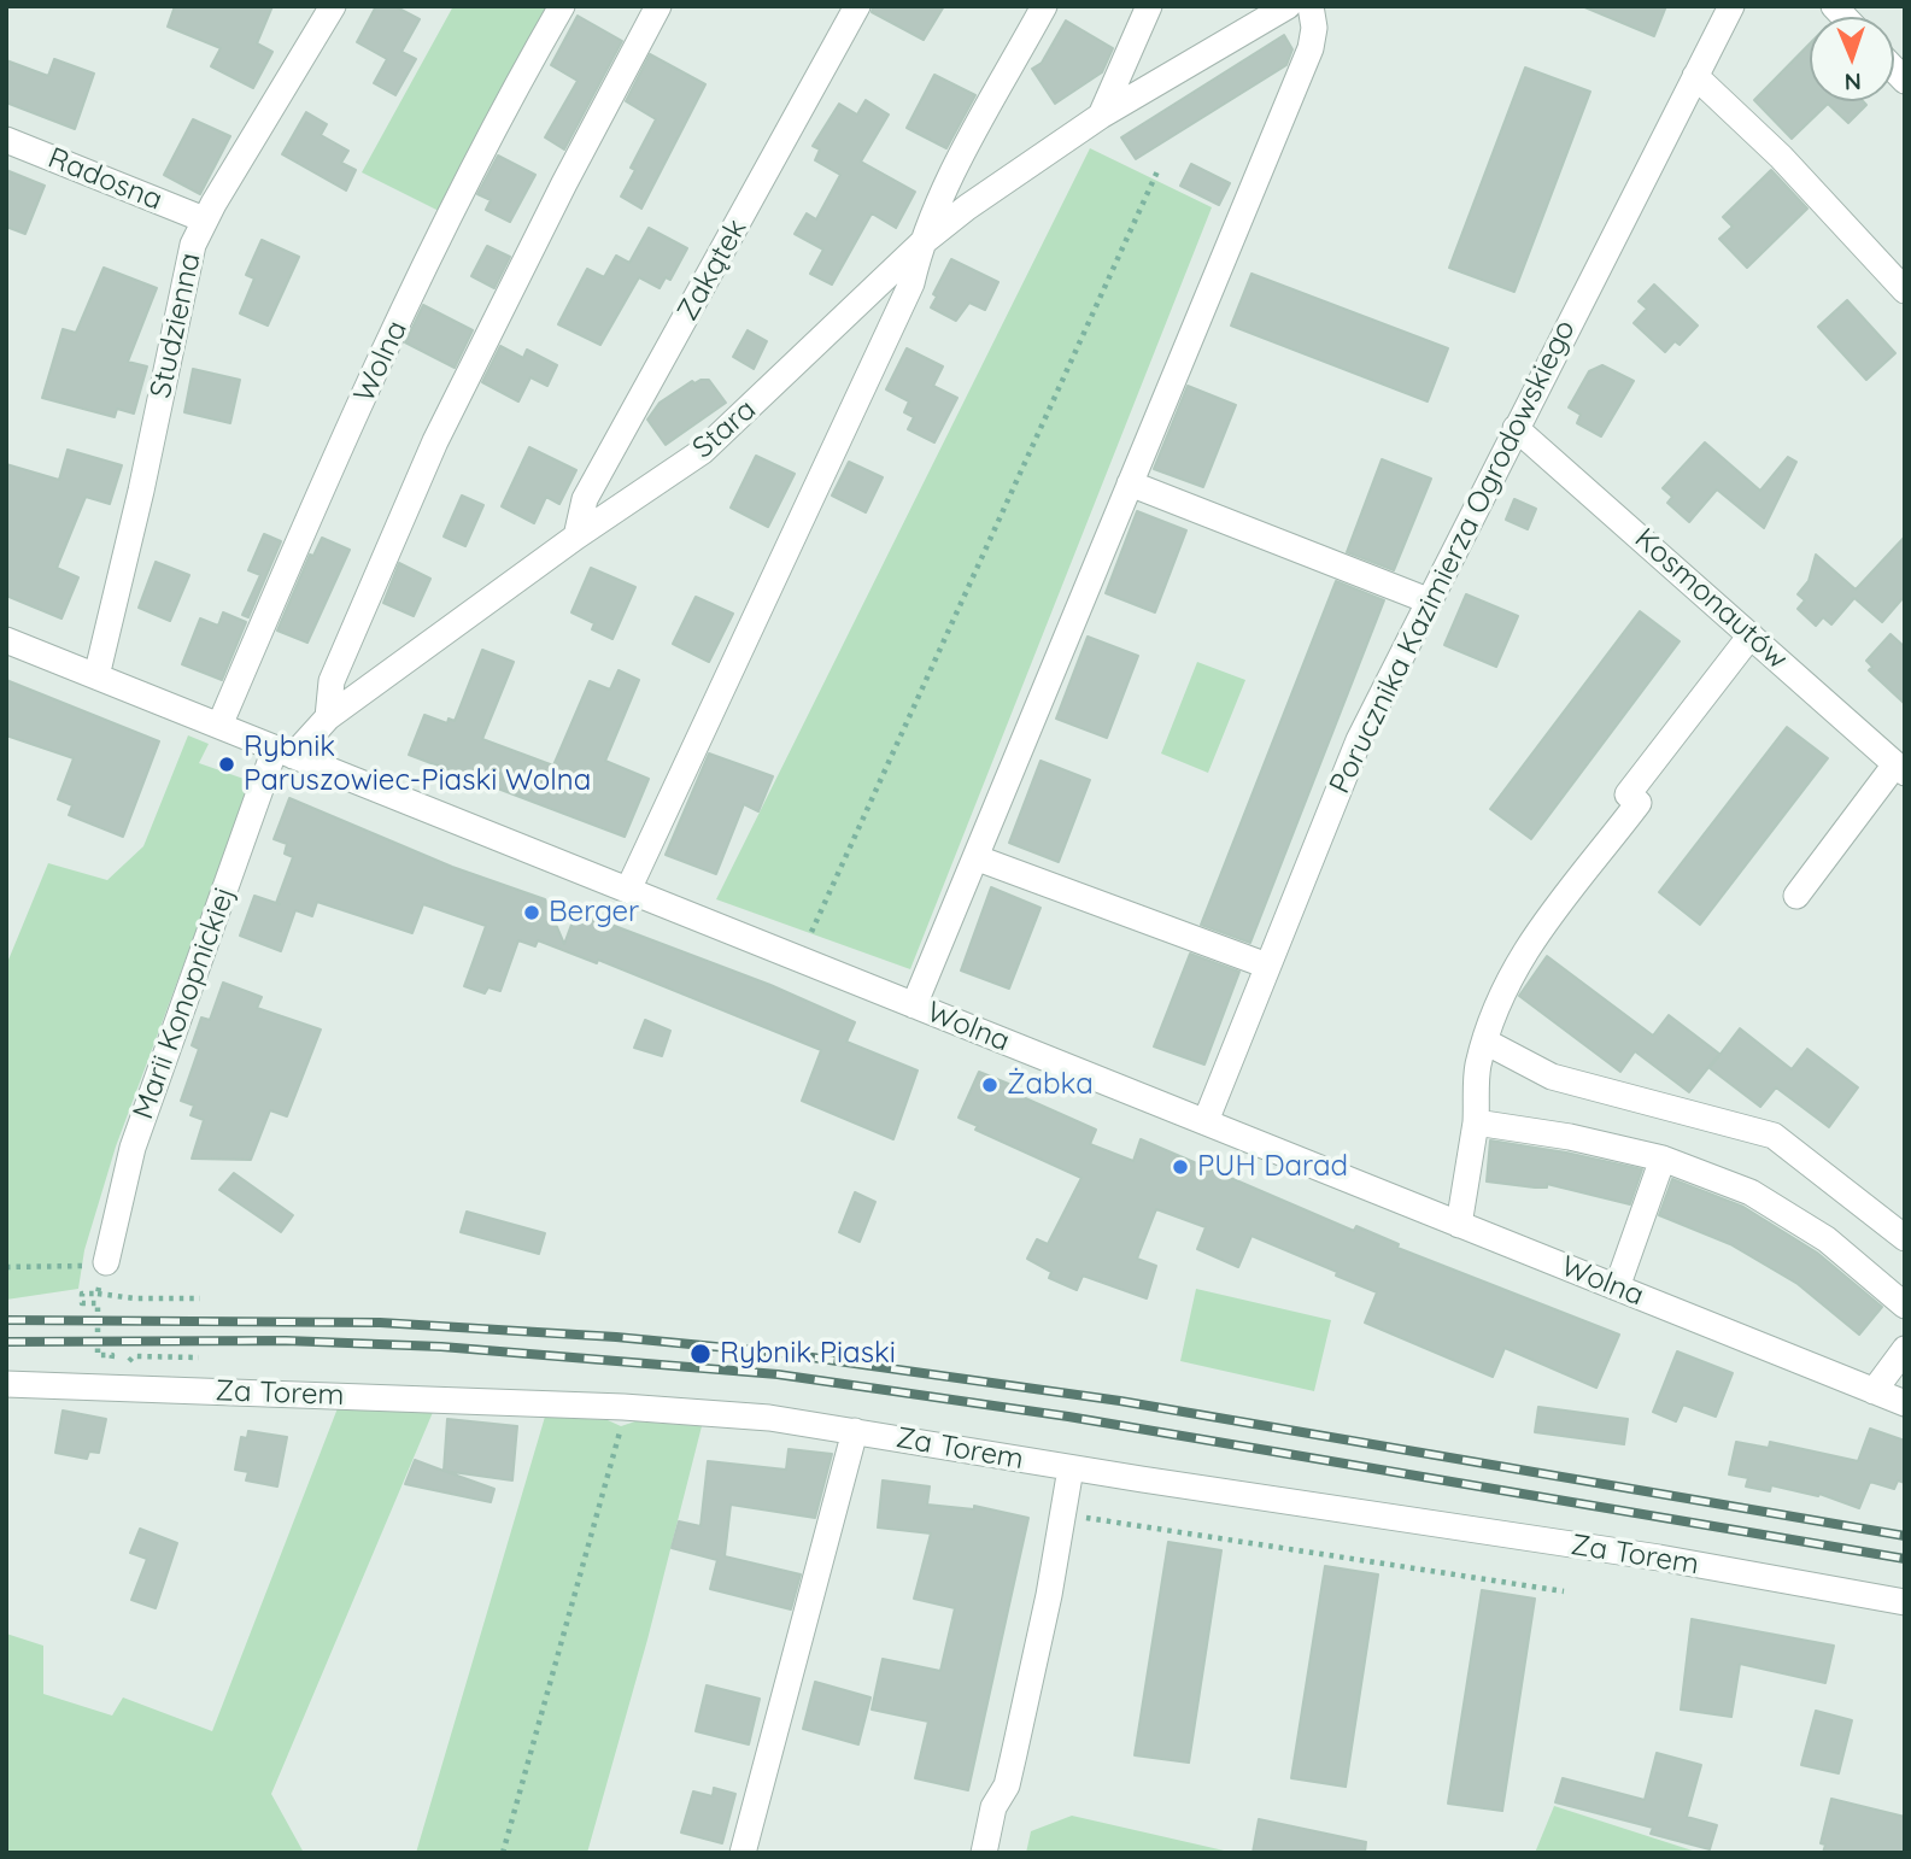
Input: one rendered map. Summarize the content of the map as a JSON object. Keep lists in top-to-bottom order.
{
  "streets": {
    "street": [
      "Radosna",
      "Zakątek",
      "Studzienna",
      "Wolna",
      "Stara",
      "Porucznika Kazimierza Ogrodowskiego",
      "Kosmonautów",
      "Marii Konopnickiej",
      "Za Torem"
    ]
  },
  "crossings": [
    ["Radosna", "Studzienna"],
    ["Zakątek", "Stara"],
    ["Studzienna", "Wolna"],
    ["Wolna", "Stara"],
    ["Wolna", "Porucznika Kazimierza Ogrodowskiego"],
    ["Wolna", "Marii Konopnickiej"],
    ["Stara", "Marii Konopnickiej"],
    ["Porucznika Kazimierza Ogrodowskiego", "Kosmonautów"]
  ],
  "places": [
    "Rybnik Paruszowiec-Piaski Wolna",
    "Berger",
    "Żabka",
    "PUH Darad",
    "Rybnik Piaski"
  ],
  "north": "bottom"
}
